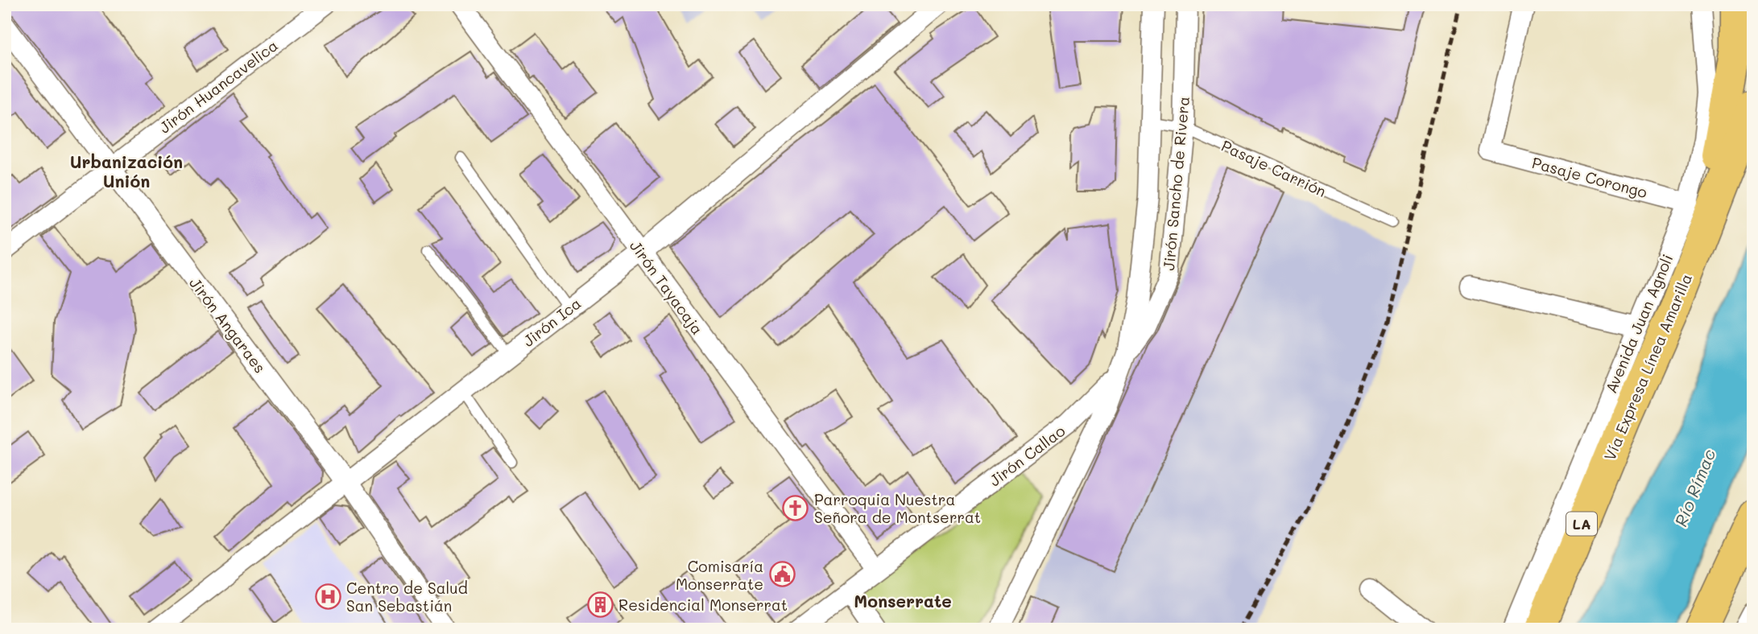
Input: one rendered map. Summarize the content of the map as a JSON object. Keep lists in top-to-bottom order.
{
  "streets": {
    "highway": ["Vía Expresa Línea Amarilla", "LA"],
    "street": [
      "Jirón Huancavelica",
      "Pasaje Corongo",
      "Jirón Sancho de Rivera",
      "Jirón Tayacaja",
      "Jirón Ica",
      "Avenida Juan Agnoli",
      "Jirón Angaraes",
      "Jirón Callao"
    ],
    "lane": ["Pasaje Carrión"]
  },
  "crossings": [
    ["Jirón Huancavelica", "Jirón Angaraes"],
    ["Pasaje Carrión", "Jirón Sancho de Rivera"],
    ["Pasaje Corongo", "Avenida Juan Agnoli"],
    ["Jirón Sancho de Rivera", "Jirón Callao"],
    ["Jirón Tayacaja", "Jirón Ica"],
    ["Jirón Tayacaja", "Jirón Callao"],
    ["Jirón Ica", "Jirón Angaraes"]
  ],
  "districts": ["Urbanización Unión", "Monserrate"],
  "water": ["Río Rímac"],
  "places": {
    "church": ["Parroquia Nuestra Señora de Montserrat"],
    "public building": ["Comisaría Monserrate"],
    "hospital": ["Centro de Salud San Sebastián"],
    "building": ["Residencial Monserrat"]
  }
}
